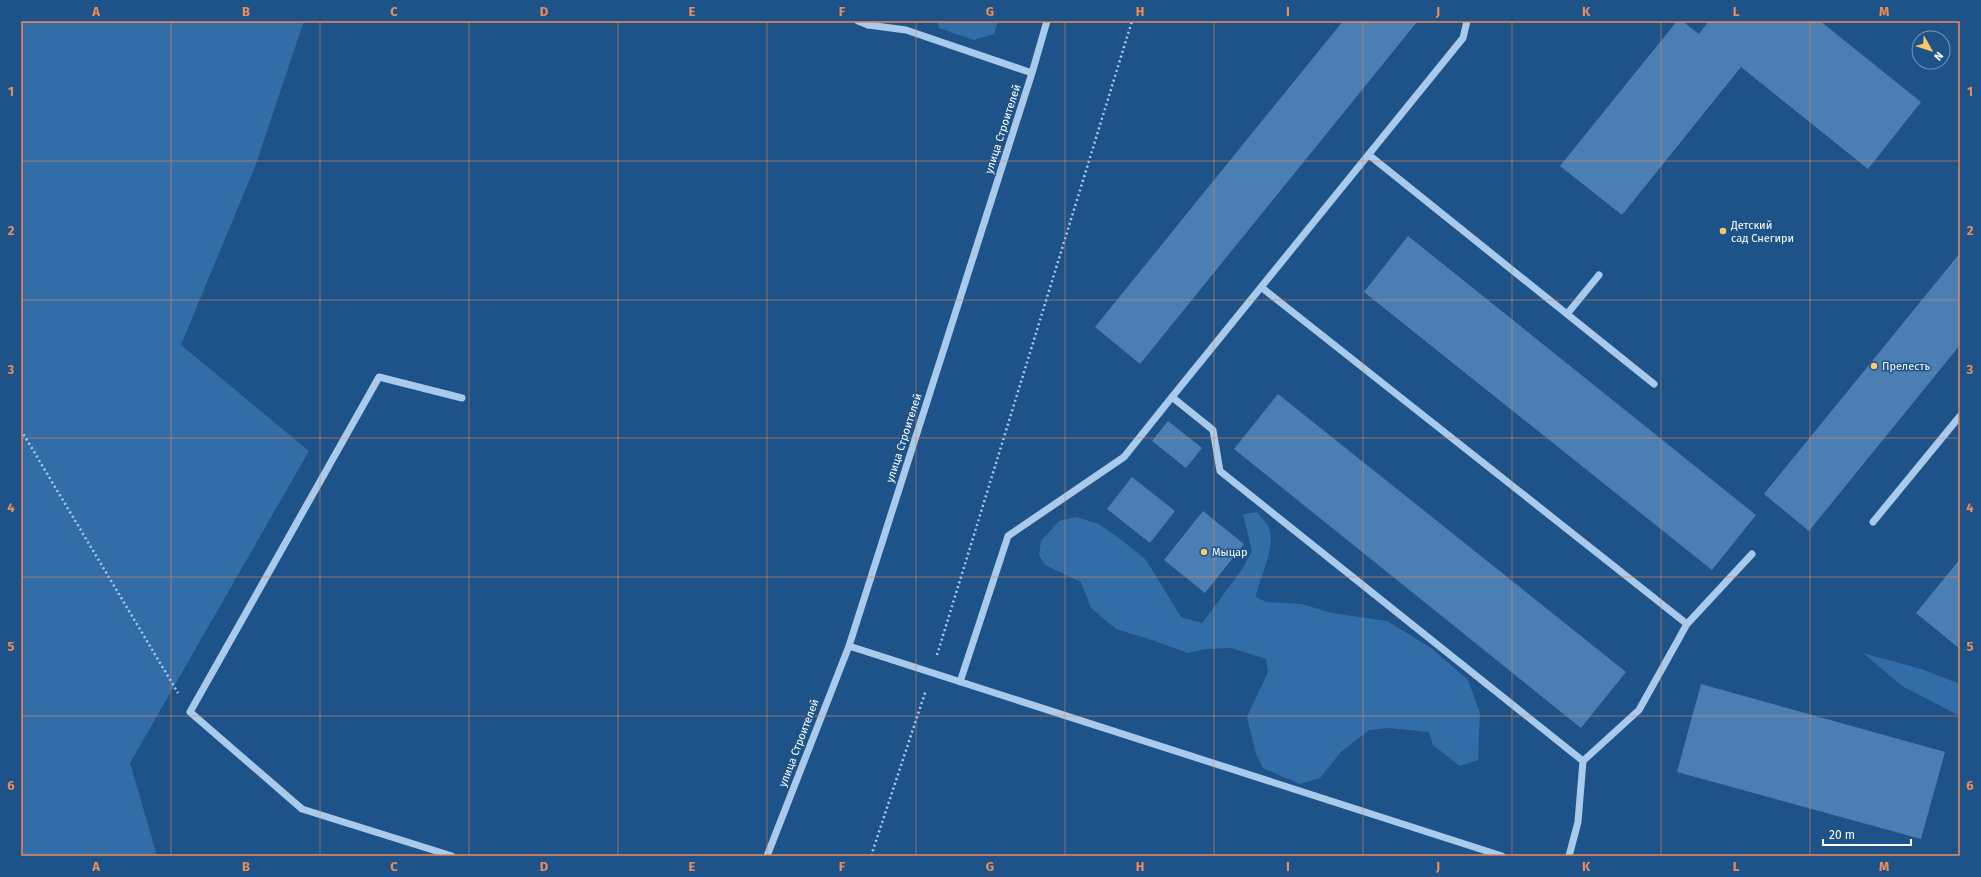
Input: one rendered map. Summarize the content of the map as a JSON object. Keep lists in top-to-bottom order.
{
  "streets": {
    "street": ["улица Строителей"]
  },
  "places": ["Детский сад Снегири", "Прелесть", "Мыцар"],
  "scale_bar": "20 m",
  "north": "bottom right",
  "grid": {
    "columns": [
      "A",
      "B",
      "C",
      "D",
      "E",
      "F",
      "G",
      "H",
      "I",
      "J",
      "K",
      "L",
      "M"
    ],
    "rows": [
      "1",
      "2",
      "3",
      "4",
      "5",
      "6"
    ]
  }
}
